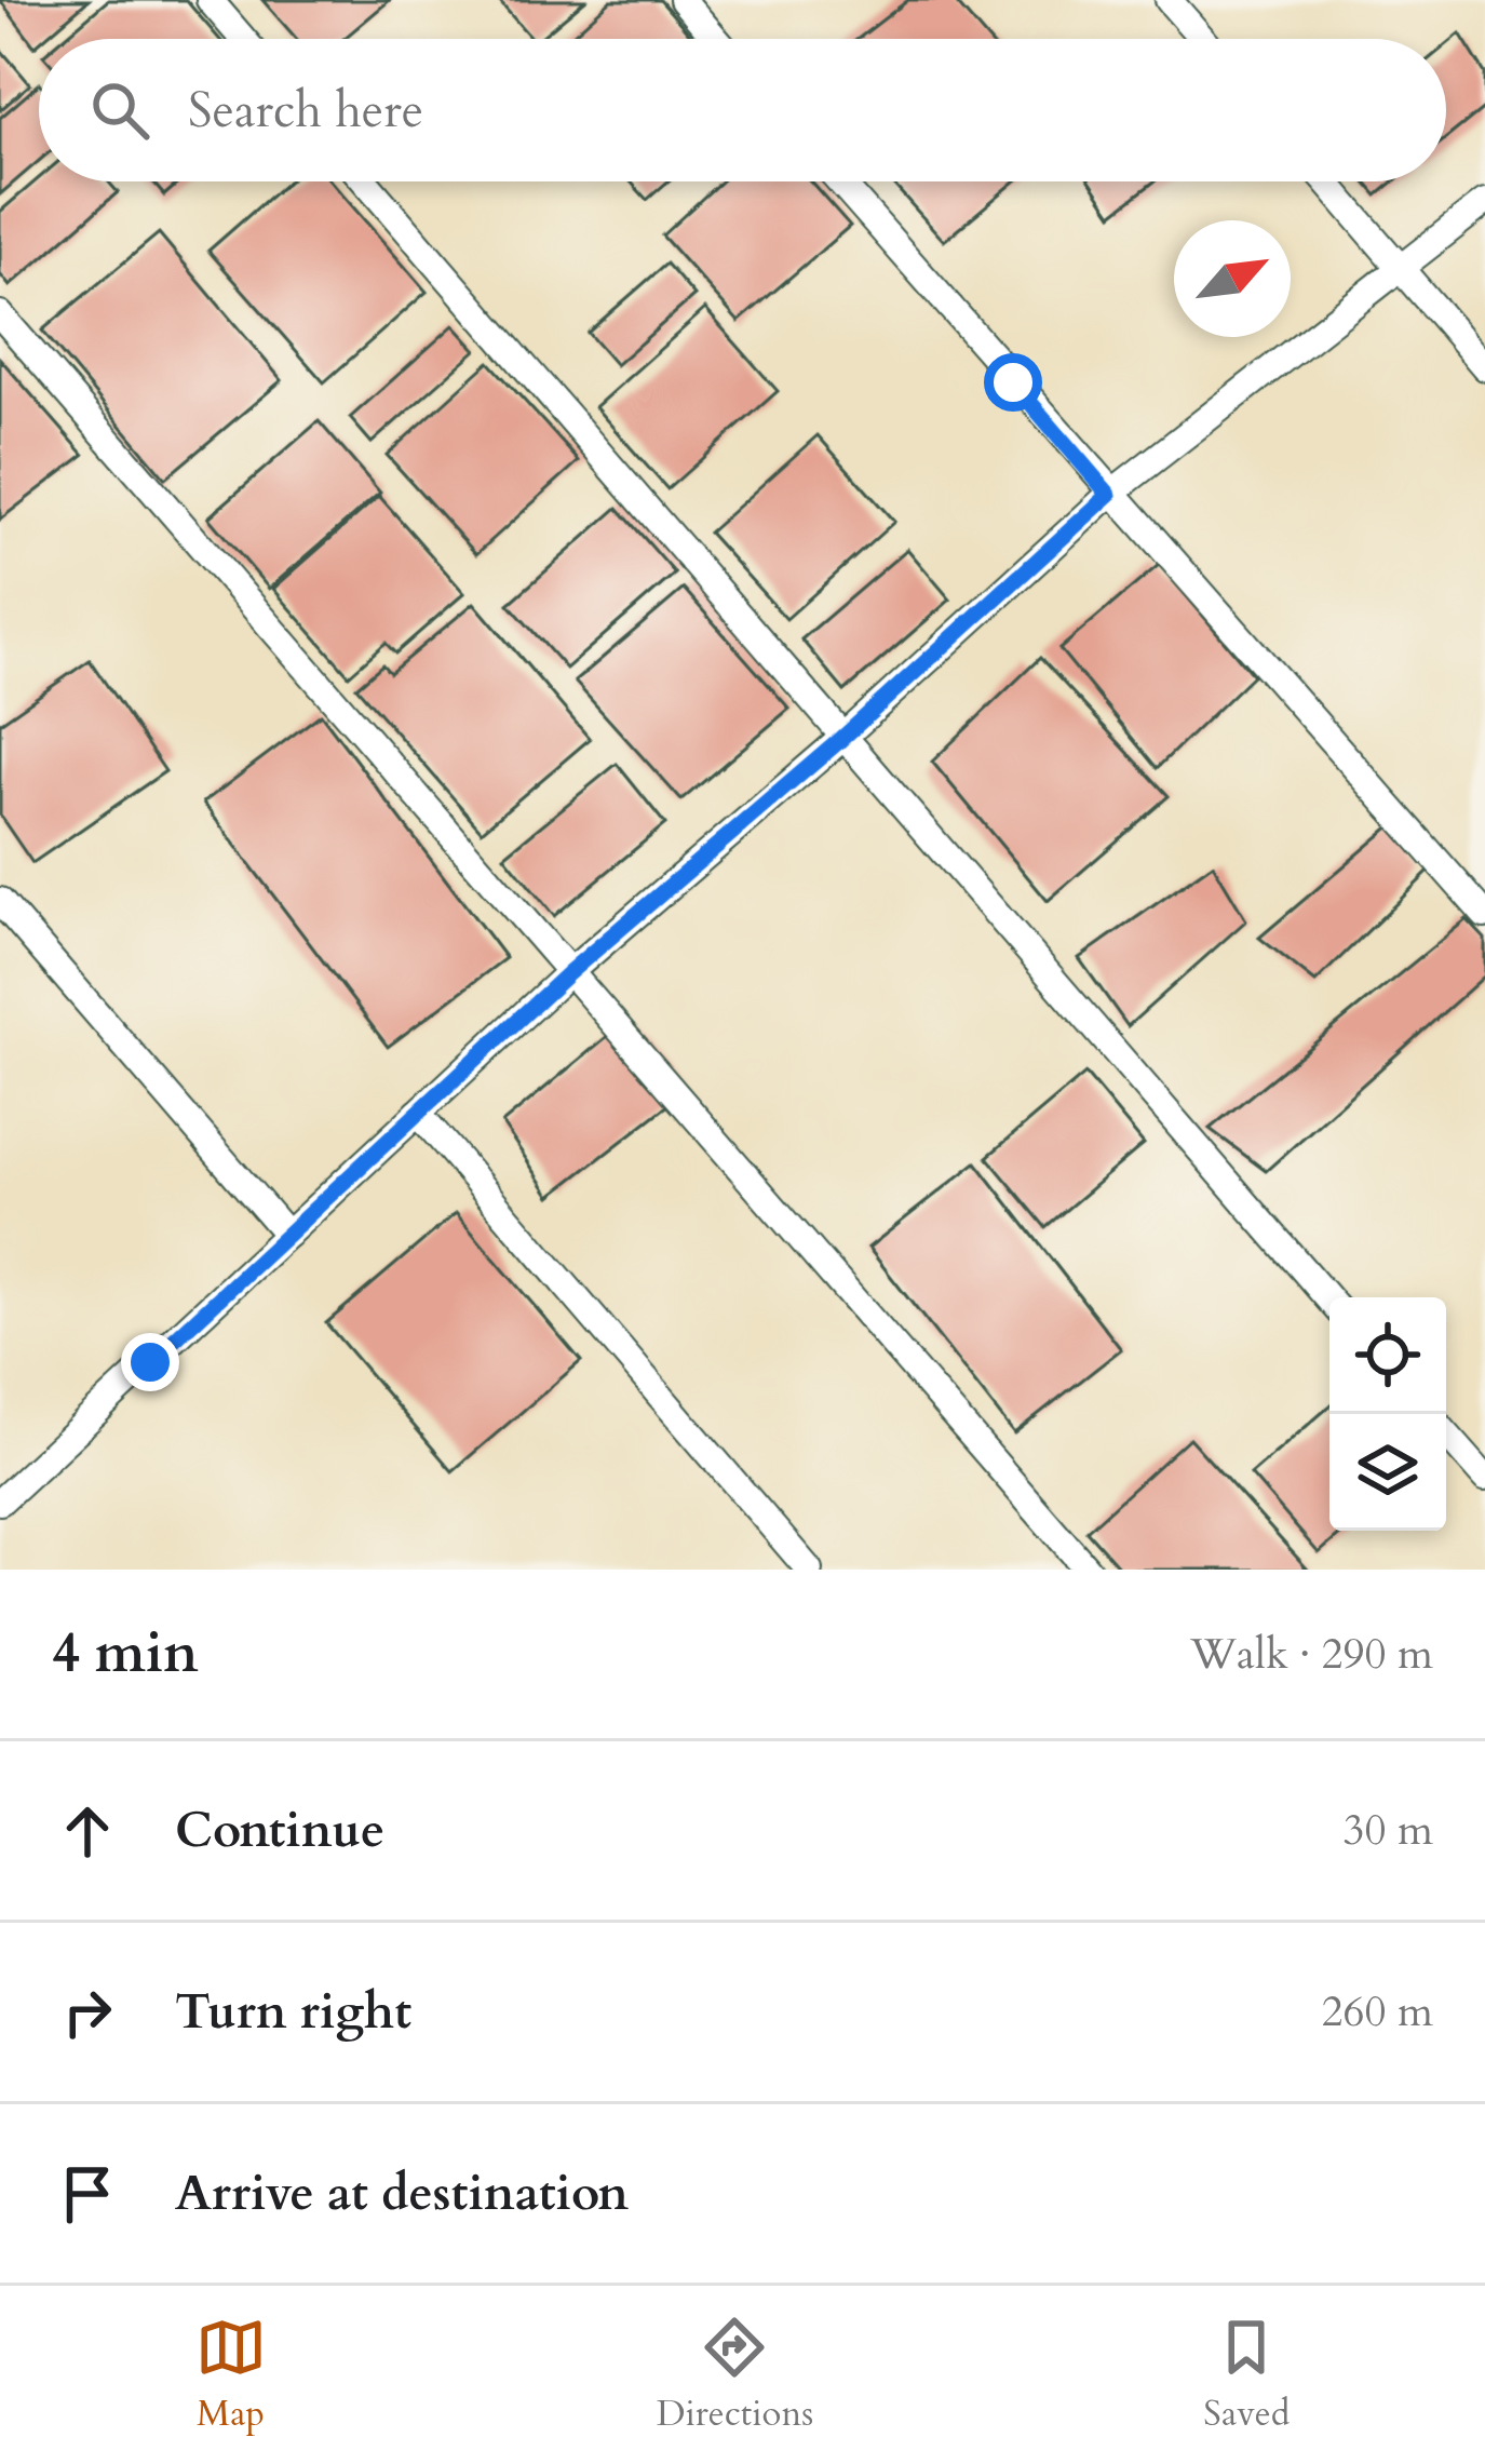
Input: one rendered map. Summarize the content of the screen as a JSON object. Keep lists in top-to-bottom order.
{
  "north": "top right",
  "page": {
    "search": "Search here",
    "heading": ["4 min", "Walk · 290 m"],
    "list": [
      ["Continue", "30 m"],
      ["Turn right", "260 m"],
      "Arrive at destination"
    ],
    "nav": ["Map", "Directions", "Saved"]
  }
}
